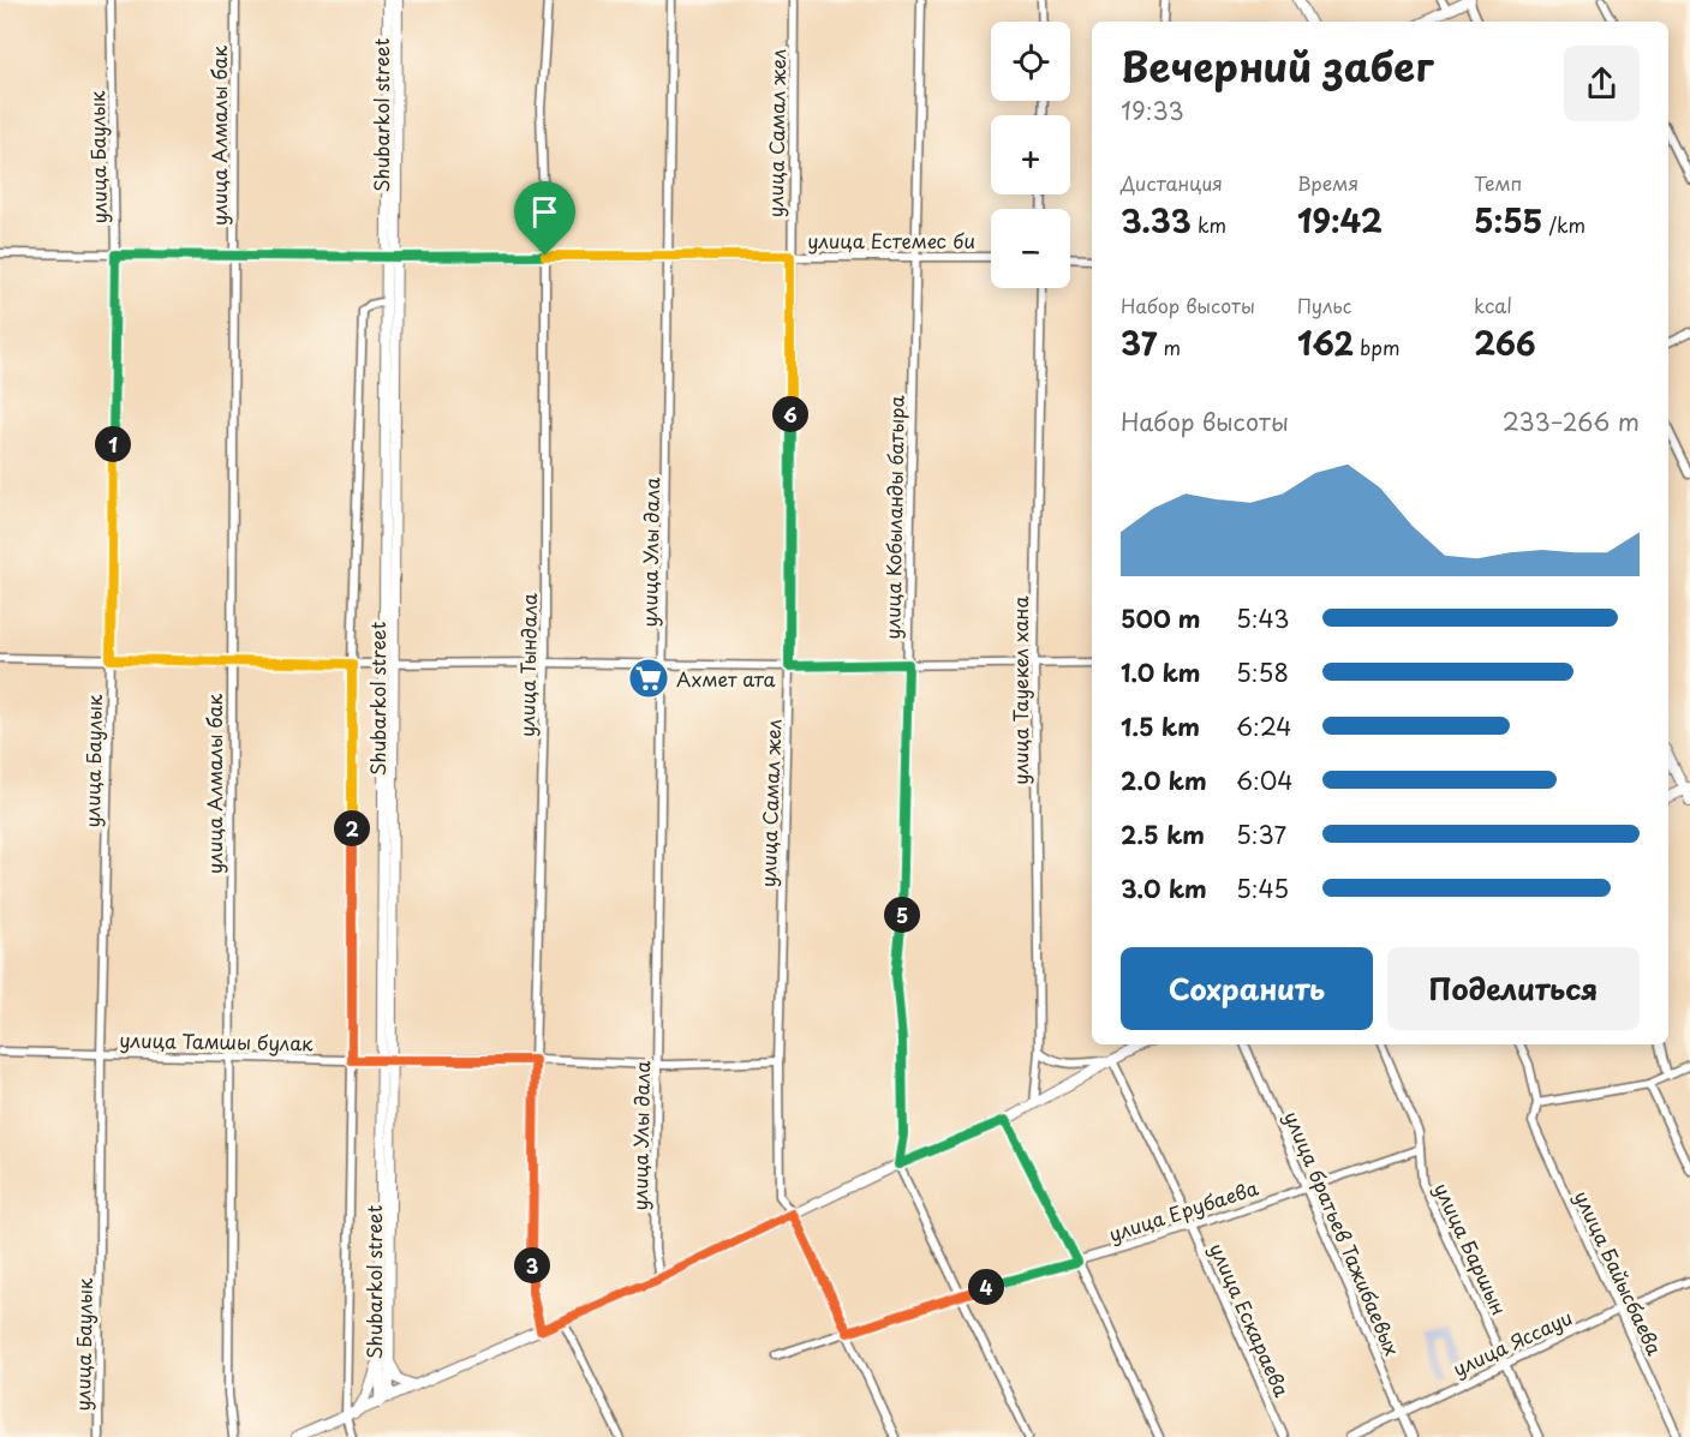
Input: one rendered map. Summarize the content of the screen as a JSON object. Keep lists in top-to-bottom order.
{
  "streets": {
    "street": [
      "Shubarkol street",
      "улица Самал жел",
      "улица Алмалы бак",
      "улица Баулык",
      "улица Естемес би",
      "улица Кобыланды батыра",
      "улица Улы дала",
      "улица Тындала",
      "улица Тауекел хана",
      "улица Тамшы булак",
      "улица Ерубаева",
      "улица братьев Тажибаевых",
      "улица Баршын",
      "улица Байысбаева",
      "улица Ескараева",
      "улица Яссауи"
    ]
  },
  "crossings": [
    ["Shubarkol street", "улица Естемес би"],
    ["Shubarkol street", "улица Тамшы булак"],
    ["улица Самал жел", "улица Естемес би"],
    ["улица Самал жел", "улица Тамшы булак"],
    ["улица Самал жел", "улица Ерубаева"],
    ["улица Алмалы бак", "улица Естемес би"],
    ["улица Алмалы бак", "улица Тамшы булак"],
    ["улица Баулык", "улица Естемес би"],
    ["улица Баулык", "улица Тамшы булак"],
    ["улица Естемес би", "улица Кобыланды батыра"],
    ["улица Естемес би", "улица Улы дала"],
    ["улица Естемес би", "улица Тындала"],
    ["улица Улы дала", "улица Тамшы булак"],
    ["улица Тындала", "улица Тамшы булак"],
    ["улица Ерубаева", "улица братьев Тажибаевых"],
    ["улица Ерубаева", "улица Баршын"],
    ["улица Ерубаева", "улица Ескараева"],
    ["улица братьев Тажибаевых", "улица Яссауи"],
    ["улица Баршын", "улица Яссауи"],
    ["улица Байысбаева", "улица Яссауи"]
  ],
  "places": {
    "supermarket": ["Ахмет ата"]
  },
  "page": {
    "map_buttons": ["+", "−"],
    "heading": ["Вечерний забег", "19:33"],
    "stats": [
      ["Дистанция", "3.33 km"],
      ["Время", "19:42"],
      ["Темп", "5:55 /km"],
      ["Набор высоты", "37 m"],
      ["Пульс", "162 bpm"],
      ["kcal", "266"]
    ],
    "chart": ["Набор высоты", "233–266 m"],
    "pins": [
      "6",
      "1",
      "2",
      "5",
      "3",
      "4"
    ],
    "list": [
      {
        "name": "500 m",
        "note": "5:43"
      },
      {
        "name": "1.0 km",
        "note": "5:58"
      },
      {
        "name": "1.5 km",
        "note": "6:24"
      },
      {
        "name": "2.0 km",
        "note": "6:04"
      },
      {
        "name": "2.5 km",
        "note": "5:37"
      },
      {
        "name": "3.0 km",
        "note": "5:45"
      }
    ],
    "buttons": ["Сохранить", "Поделиться"]
  }
}
